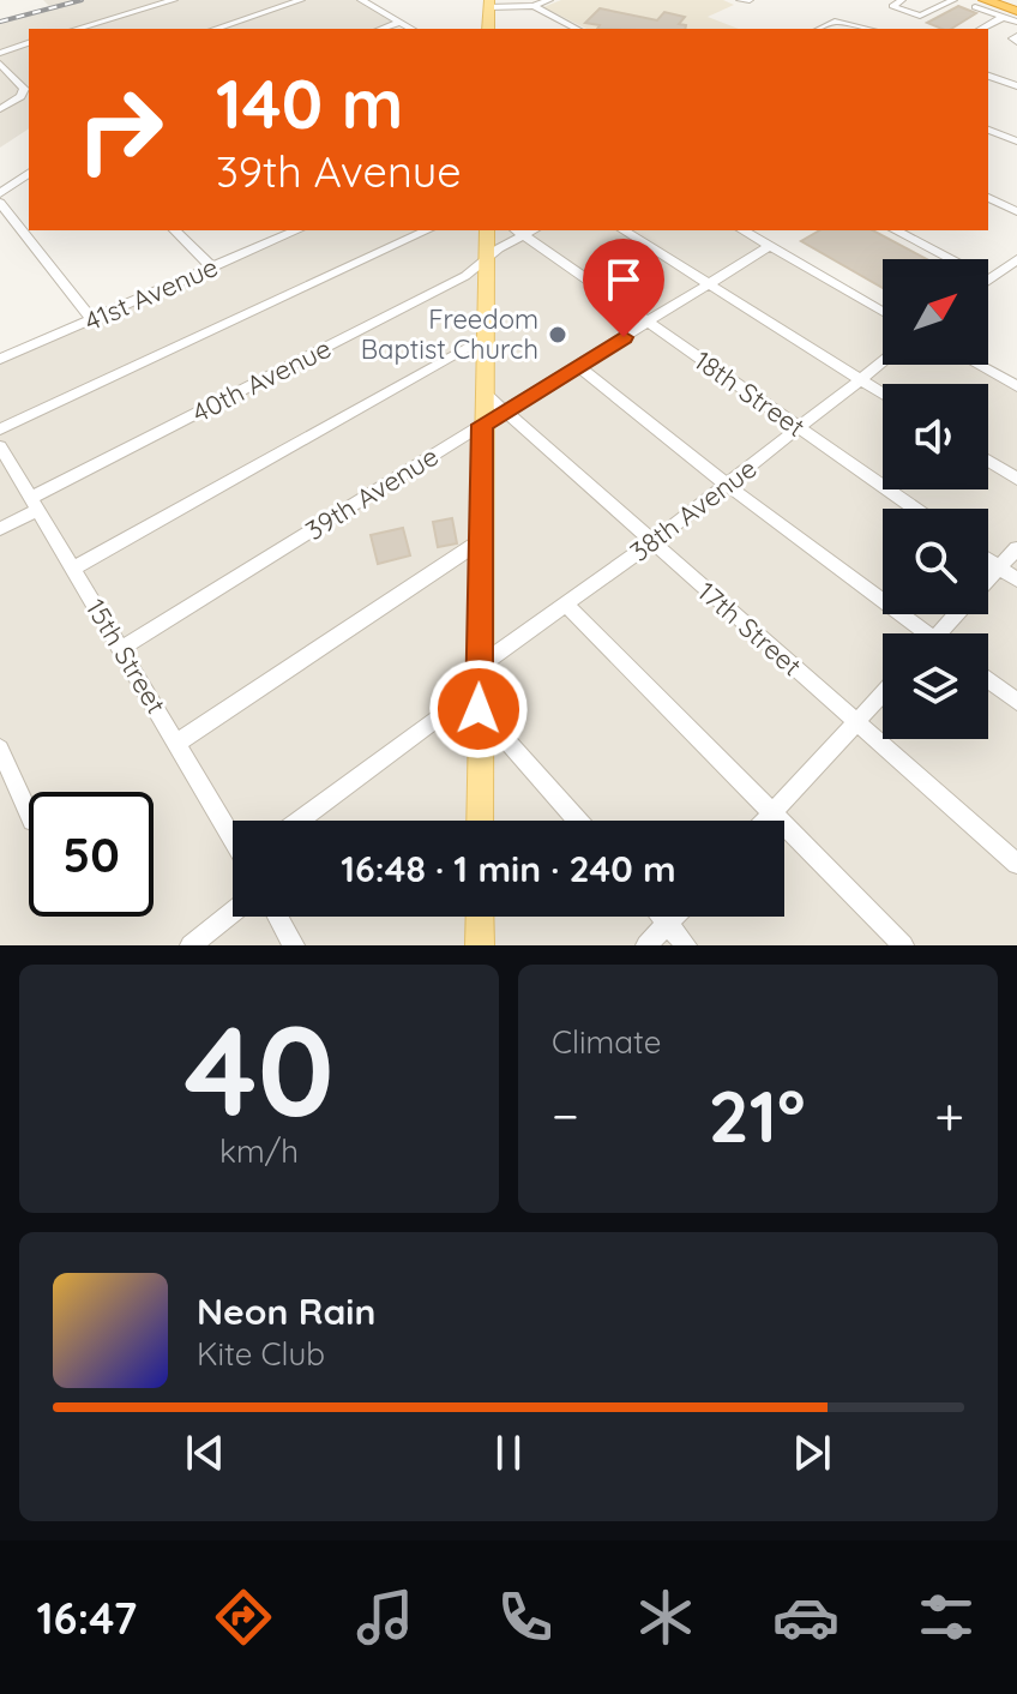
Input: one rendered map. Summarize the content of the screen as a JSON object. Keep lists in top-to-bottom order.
{
  "streets": {
    "street": [
      "41st Avenue",
      "40th Avenue",
      "18th Street",
      "39th Avenue",
      "38th Avenue",
      "17th Street",
      "15th Street"
    ]
  },
  "crossings": [
    ["40th Avenue", "18th Street"],
    ["40th Avenue", "15th Street"],
    ["18th Street", "39th Avenue"],
    ["18th Street", "38th Avenue"],
    ["39th Avenue", "17th Street"],
    ["39th Avenue", "15th Street"],
    ["38th Avenue", "17th Street"]
  ],
  "places": ["Freedom Baptist Church"],
  "north": "top right",
  "page": {
    "turn": ["140 m", "39th Avenue"],
    "limit": "50",
    "trip": "16:48 · 1 min · 240 m",
    "tile": [
      ["40", "km/h"],
      "Climate"
    ],
    "heat": ["−", "21°", "+"],
    "song": ["Neon Rain", "Kite Club"],
    "tabs": "16:47"
  }
}
